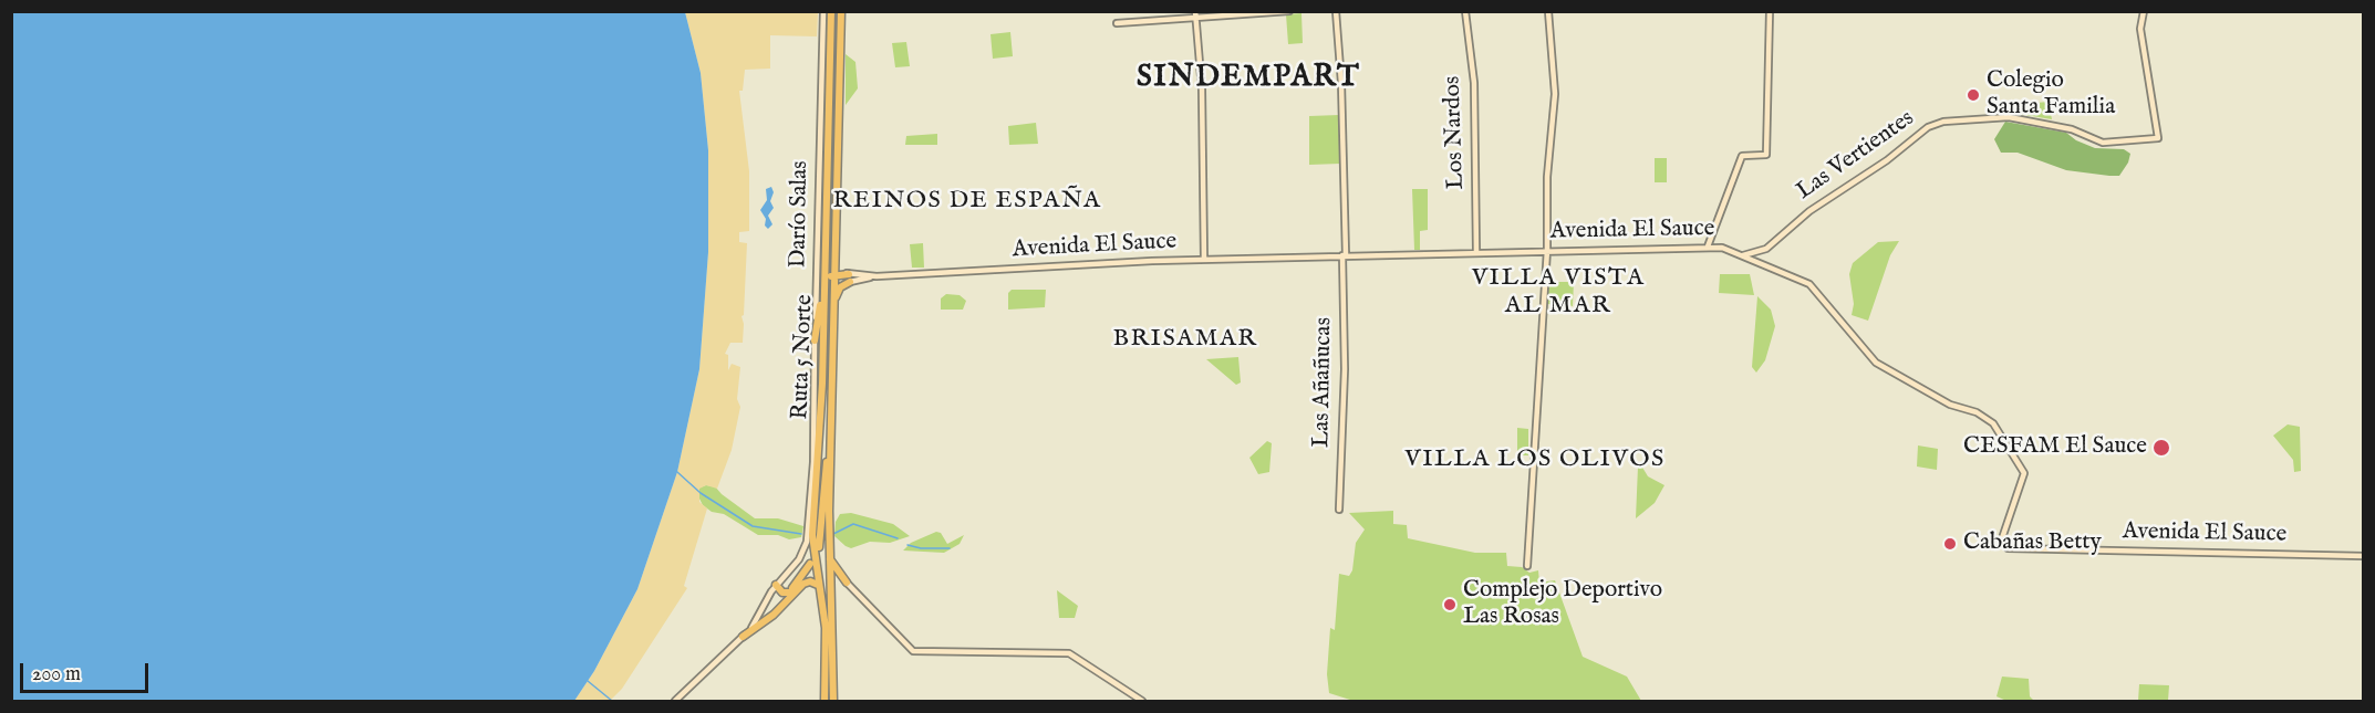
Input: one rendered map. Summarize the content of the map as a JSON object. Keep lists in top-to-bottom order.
{
  "streets": {
    "highway": ["Ruta 5 Norte"],
    "street": [
      "Los Nardos",
      "Las Vertientes",
      "Darío Salas",
      "Avenida El Sauce",
      "Las Añañucas"
    ]
  },
  "crossings": [
    ["Los Nardos", "Avenida El Sauce"],
    ["Las Vertientes", "Avenida El Sauce"],
    ["Darío Salas", "Ruta 5 Norte"],
    ["Avenida El Sauce", "Las Añañucas"]
  ],
  "districts": [
    "SINDEMPART",
    "REINOS DE ESPAÑA",
    "VILLA VISTA AL MAR",
    "BRISAMAR",
    "VILLA LOS OLIVOS"
  ],
  "places": [
    "Colegio Santa Familia",
    "CESFAM El Sauce",
    "Cabañas Betty",
    "Complejo Deportivo Las Rosas"
  ],
  "scale_bar": "200 m"
}
